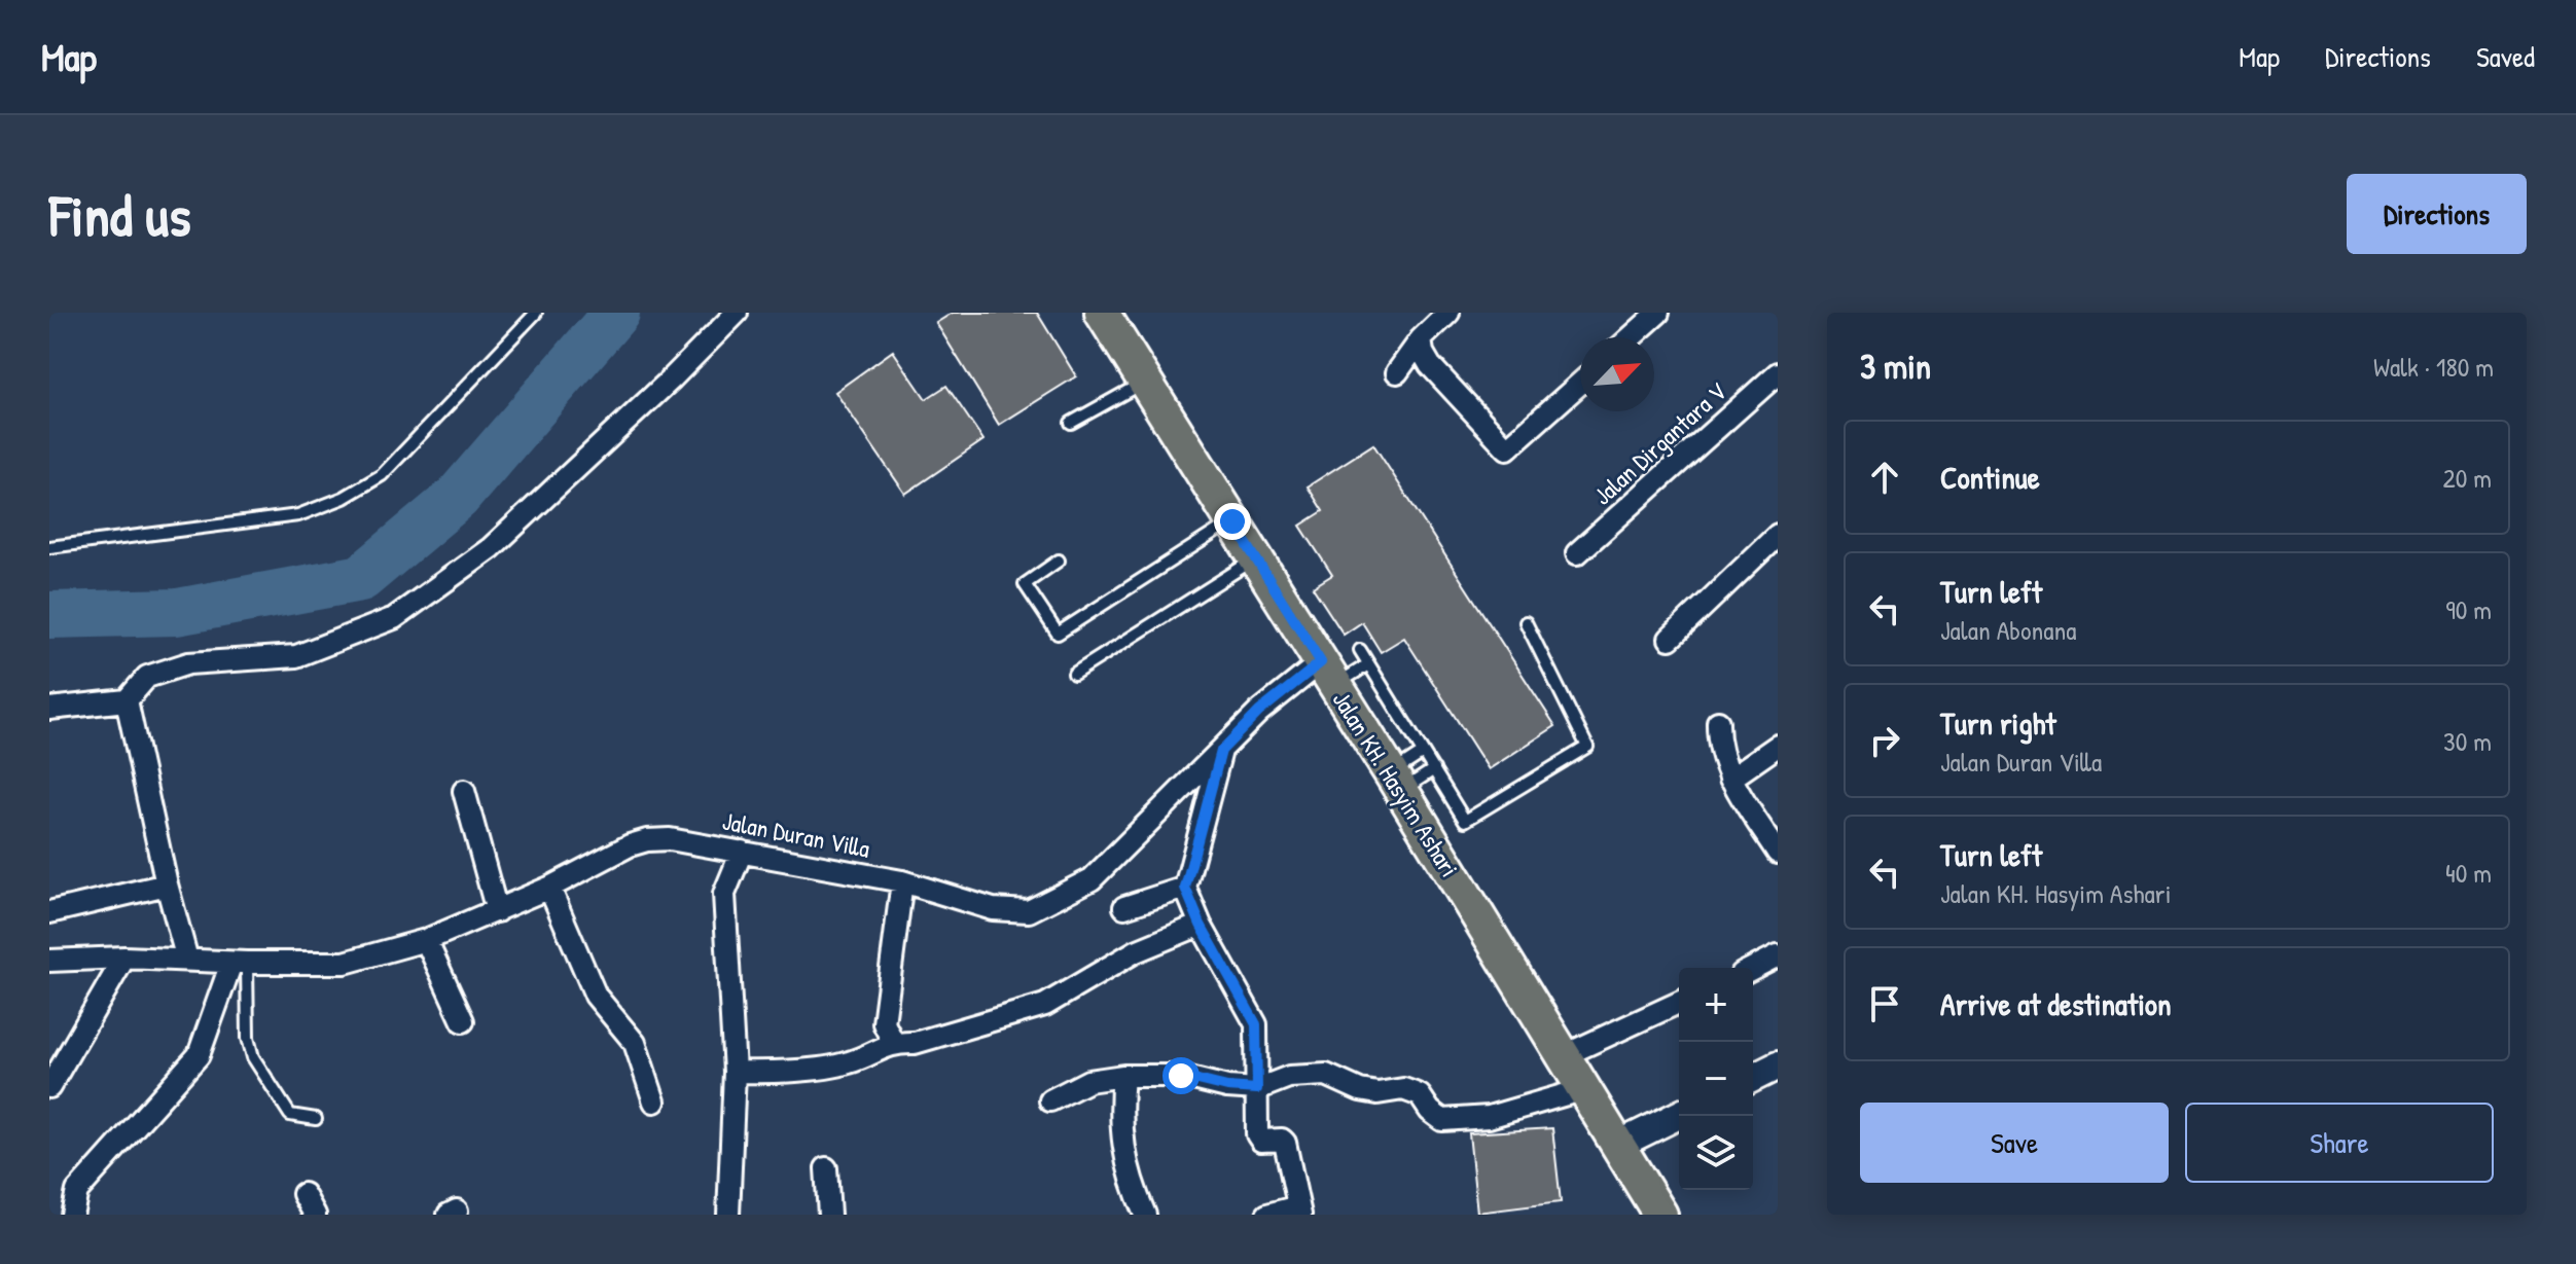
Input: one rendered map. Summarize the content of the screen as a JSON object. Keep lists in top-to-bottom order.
{
  "streets": {
    "main road": ["Jalan KH. Hasyim Ashari"],
    "street": ["Jalan Dirgantara V", "Jalan Duran Villa"]
  },
  "crossings": [
    ["Jalan KH. Hasyim Ashari", "Jalan Duran Villa"]
  ],
  "north": "top right",
  "page": {
    "header": "Map",
    "nav": ["Map", "Directions", "Saved"],
    "buttons": [
      "Directions",
      ["Save", "Share"]
    ],
    "title": "Find us",
    "heading": ["3 min", "Walk · 180 m"],
    "list": [
      ["Continue", "20 m"],
      ["Turn left", "Jalan Abonana", "90 m"],
      ["Turn right", "Jalan Duran Villa", "30 m"],
      ["Turn left", "Jalan KH. Hasyim Ashari", "40 m"],
      "Arrive at destination"
    ],
    "map_buttons": ["+", "−"]
  }
}
